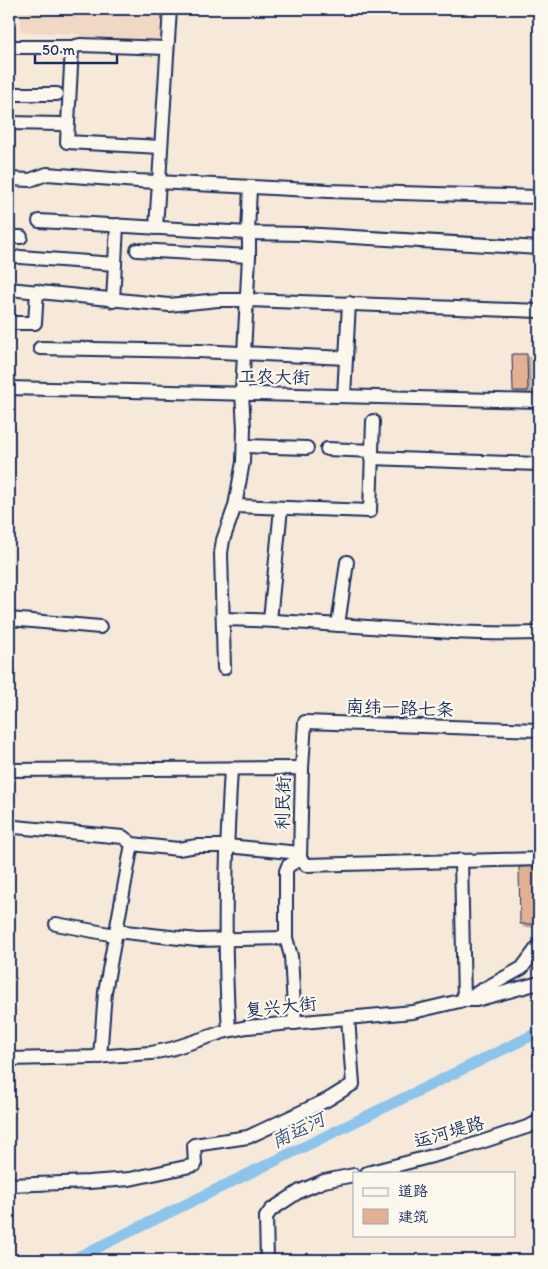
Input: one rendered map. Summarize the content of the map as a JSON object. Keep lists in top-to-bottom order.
{
  "streets": {
    "street": [
      "工农大街",
      "南纬一路七条",
      "利民街",
      "复兴大街",
      "运河堤路"
    ]
  },
  "crossings": [
    ["南纬一路七条", "利民街"]
  ],
  "water": ["南运河"],
  "legend": ["道路", "建筑"],
  "scale_bar": "50 m"
}
